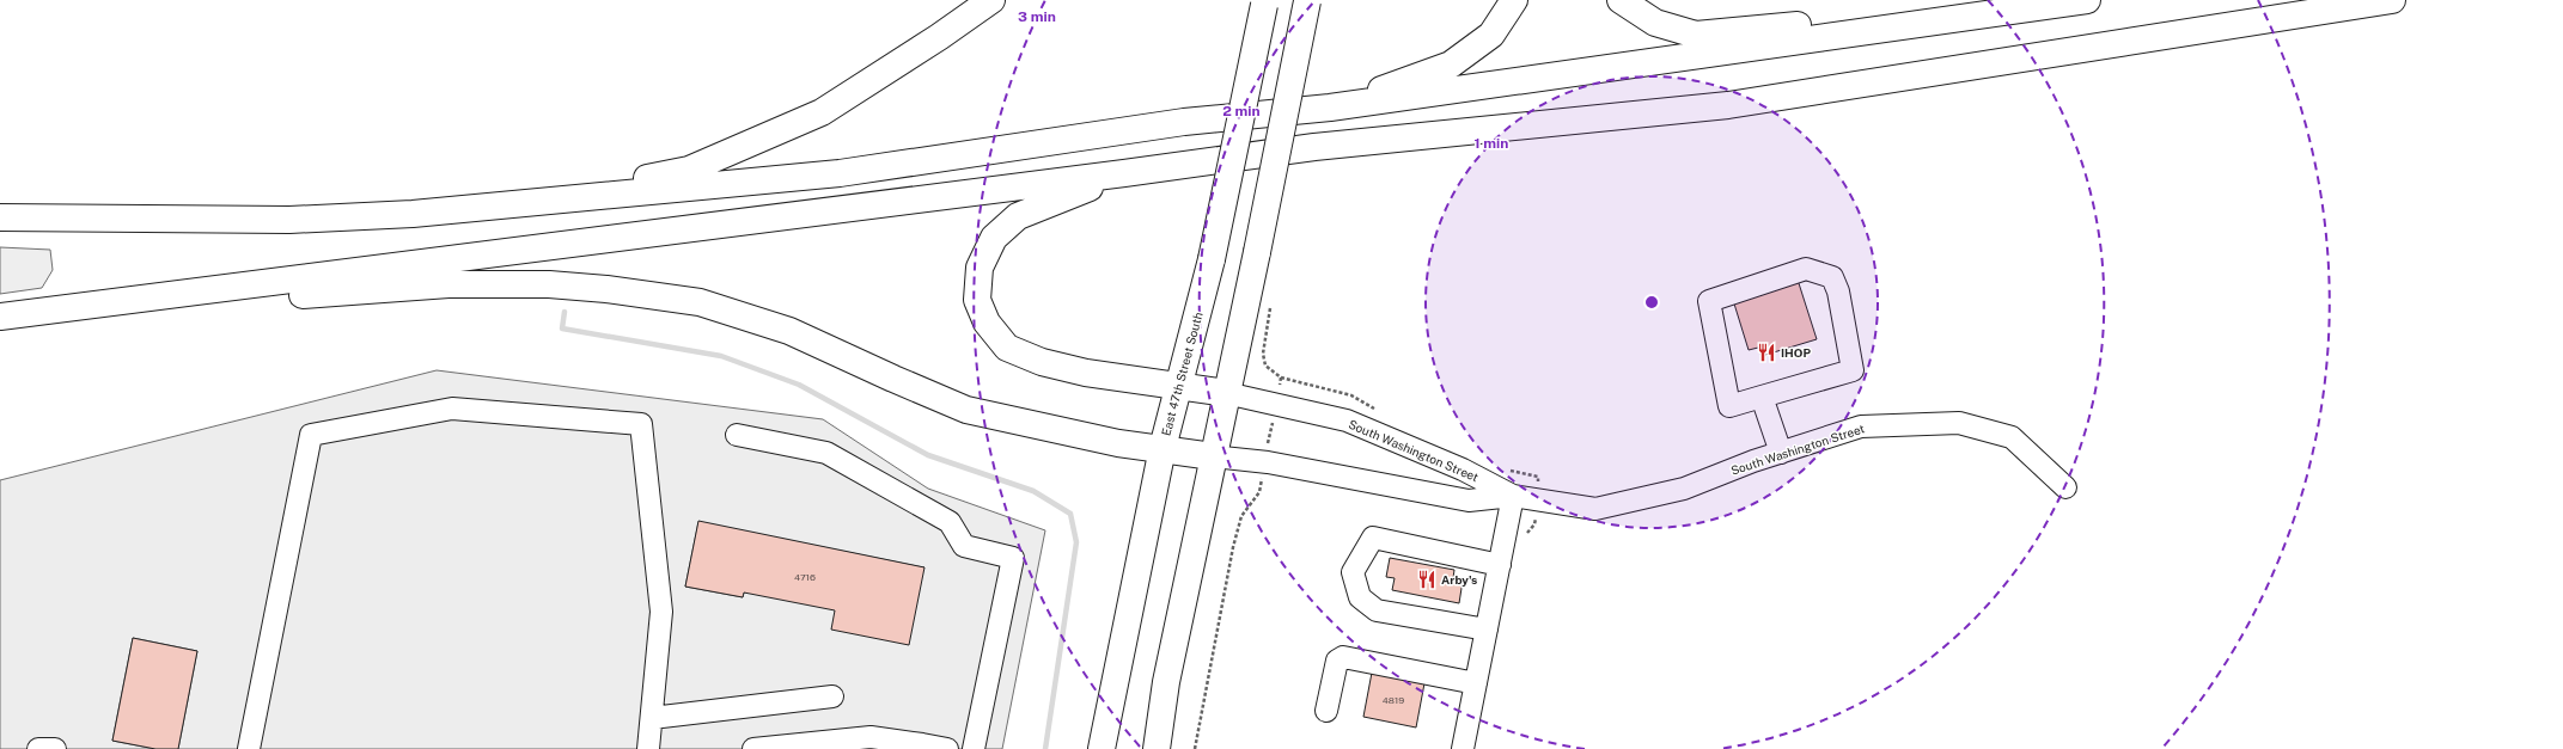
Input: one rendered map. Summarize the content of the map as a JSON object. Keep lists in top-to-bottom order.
{
  "streets": {
    "main road": ["East 47th Street South"],
    "street": ["South Washington Street"]
  },
  "places": {
    "restaurant": ["IHOP", "Arby's"]
  },
  "house_numbers": ["4716", "4819"],
  "rings": ["3 min", "2 min", "1 min"]
}
